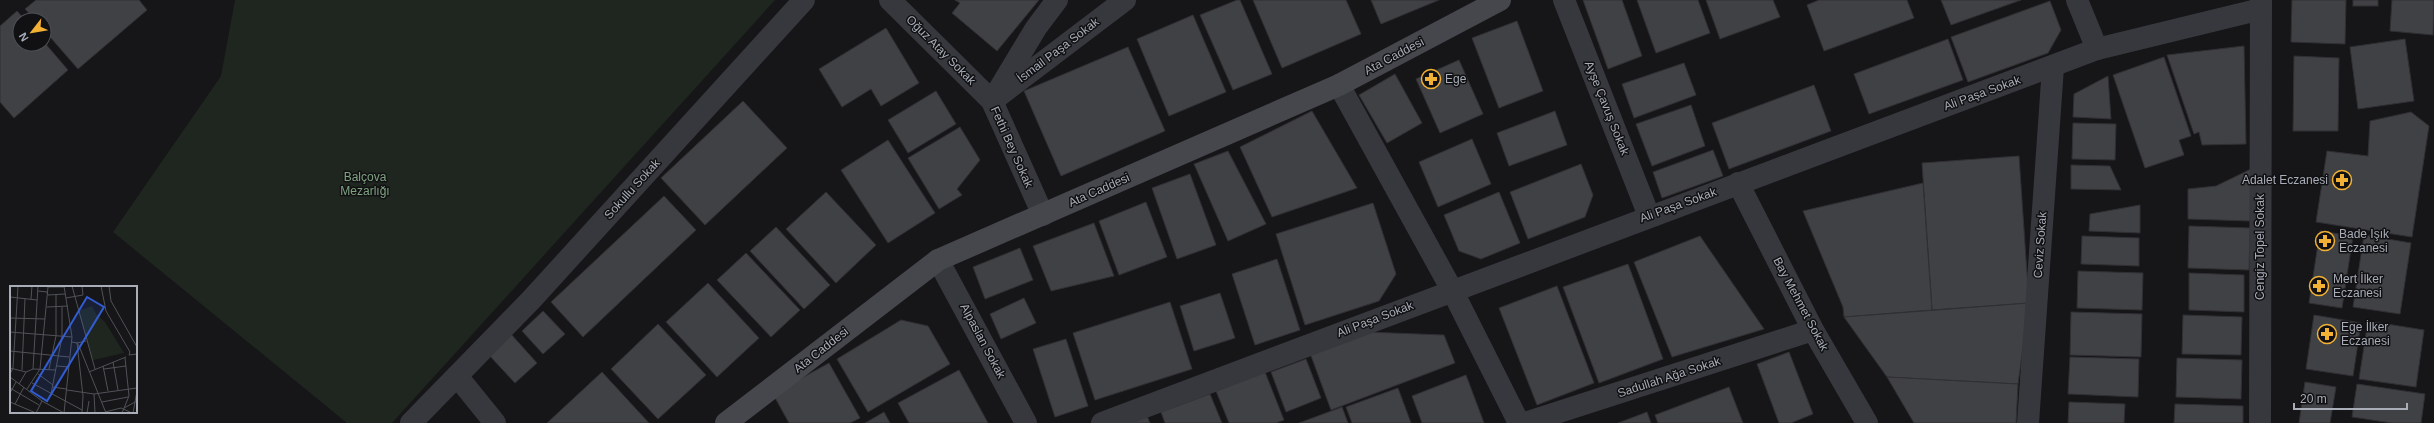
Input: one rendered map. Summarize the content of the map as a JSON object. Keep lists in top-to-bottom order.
{
  "streets": {
    "main road": ["Ata Caddesi"],
    "street": [
      "Oğuz Atay Sokak",
      "İsmail Paşa Sokak",
      "Ali Paşa Sokak",
      "Ayşe Çavuş Sokak",
      "Fethi Bey Sokak",
      "Sokullu Sokak",
      "Ceviz Sokak",
      "Cengiz Topel Sokak",
      "Bay Mehmet Sokak",
      "Alpaslan Sokak",
      "Sadullah Ağa Sokak"
    ]
  },
  "crossings": [
    ["Oğuz Atay Sokak", "İsmail Paşa Sokak"],
    ["Oğuz Atay Sokak", "Fethi Bey Sokak"],
    ["İsmail Paşa Sokak", "Fethi Bey Sokak"],
    ["Ata Caddesi", "Fethi Bey Sokak"],
    ["Ata Caddesi", "Alpaslan Sokak"],
    ["Ali Paşa Sokak", "Ayşe Çavuş Sokak"],
    ["Ali Paşa Sokak", "Ceviz Sokak"],
    ["Ali Paşa Sokak", "Cengiz Topel Sokak"],
    ["Ali Paşa Sokak", "Bay Mehmet Sokak"],
    ["Bay Mehmet Sokak", "Sadullah Ağa Sokak"]
  ],
  "parks": ["Balçova Mezarlığı"],
  "places": {
    "pharmacy": [
      "Ege",
      "Adalet Eczanesi",
      "Bade Işık Eczanesi",
      "Mert İlker Eczanesi",
      "Ege İlker Eczanesi"
    ]
  },
  "scale_bar": "20 m",
  "north": "bottom left"
}
